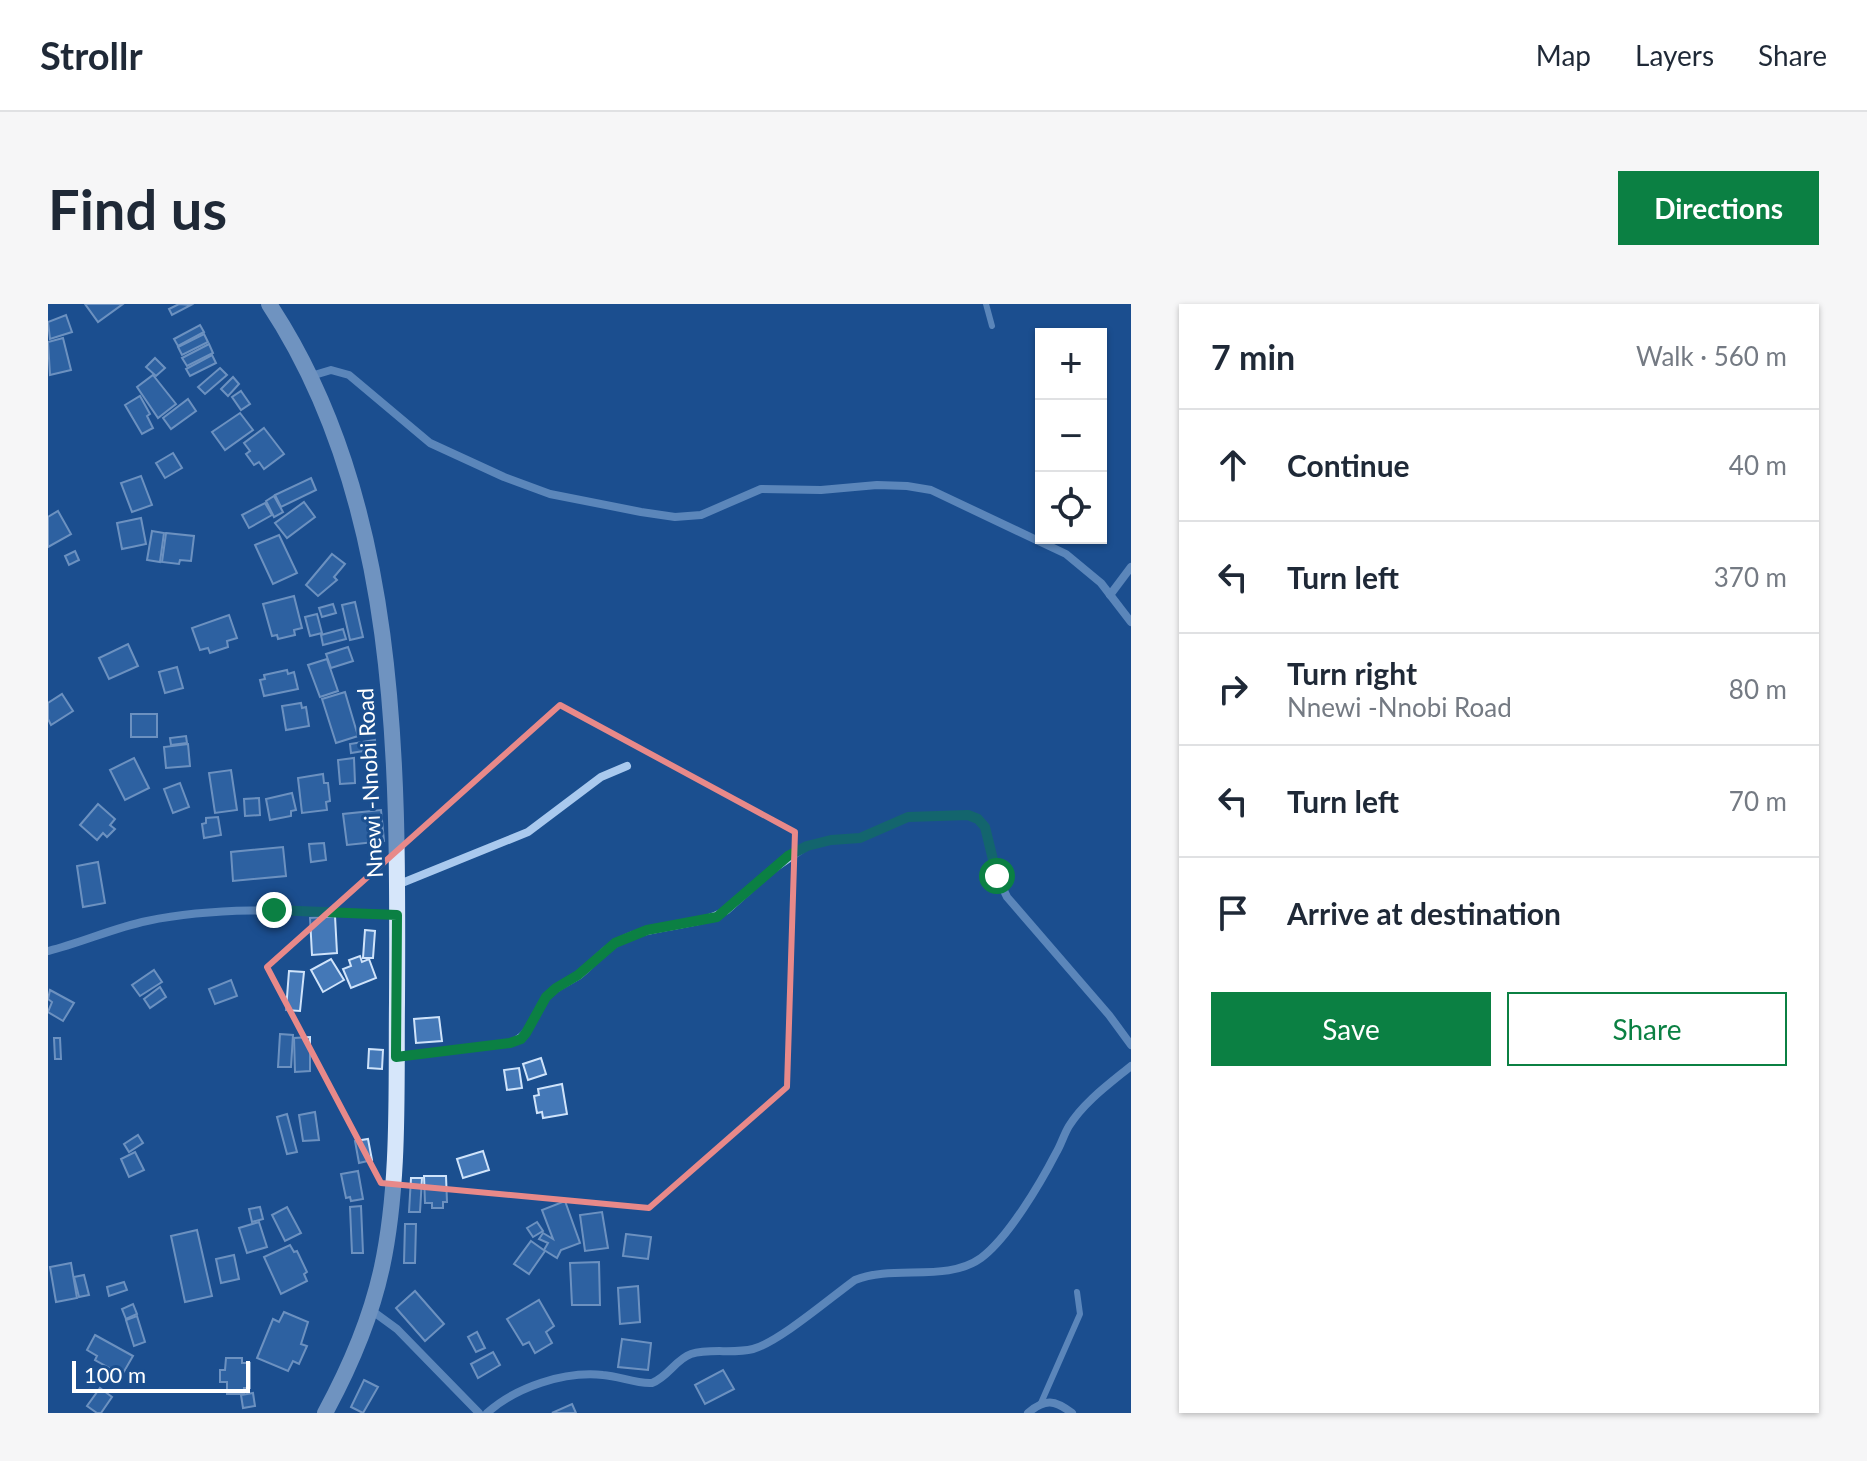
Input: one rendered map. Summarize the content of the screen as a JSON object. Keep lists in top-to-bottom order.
{
  "streets": {
    "main road": ["Nnewi -Nnobi Road"]
  },
  "scale_bar": "100 m",
  "page": {
    "header": "Strollr",
    "nav": ["Map", "Layers", "Share"],
    "buttons": [
      "Directions",
      ["Save", "Share"]
    ],
    "title": "Find us",
    "heading": ["7 min", "Walk · 560 m"],
    "map_buttons": ["+", "−"],
    "list": [
      ["Continue", "40 m"],
      ["Turn left", "370 m"],
      ["Turn right", "Nnewi -Nnobi Road", "80 m"],
      ["Turn left", "70 m"],
      "Arrive at destination"
    ],
    "scale": "100 m"
  }
}
